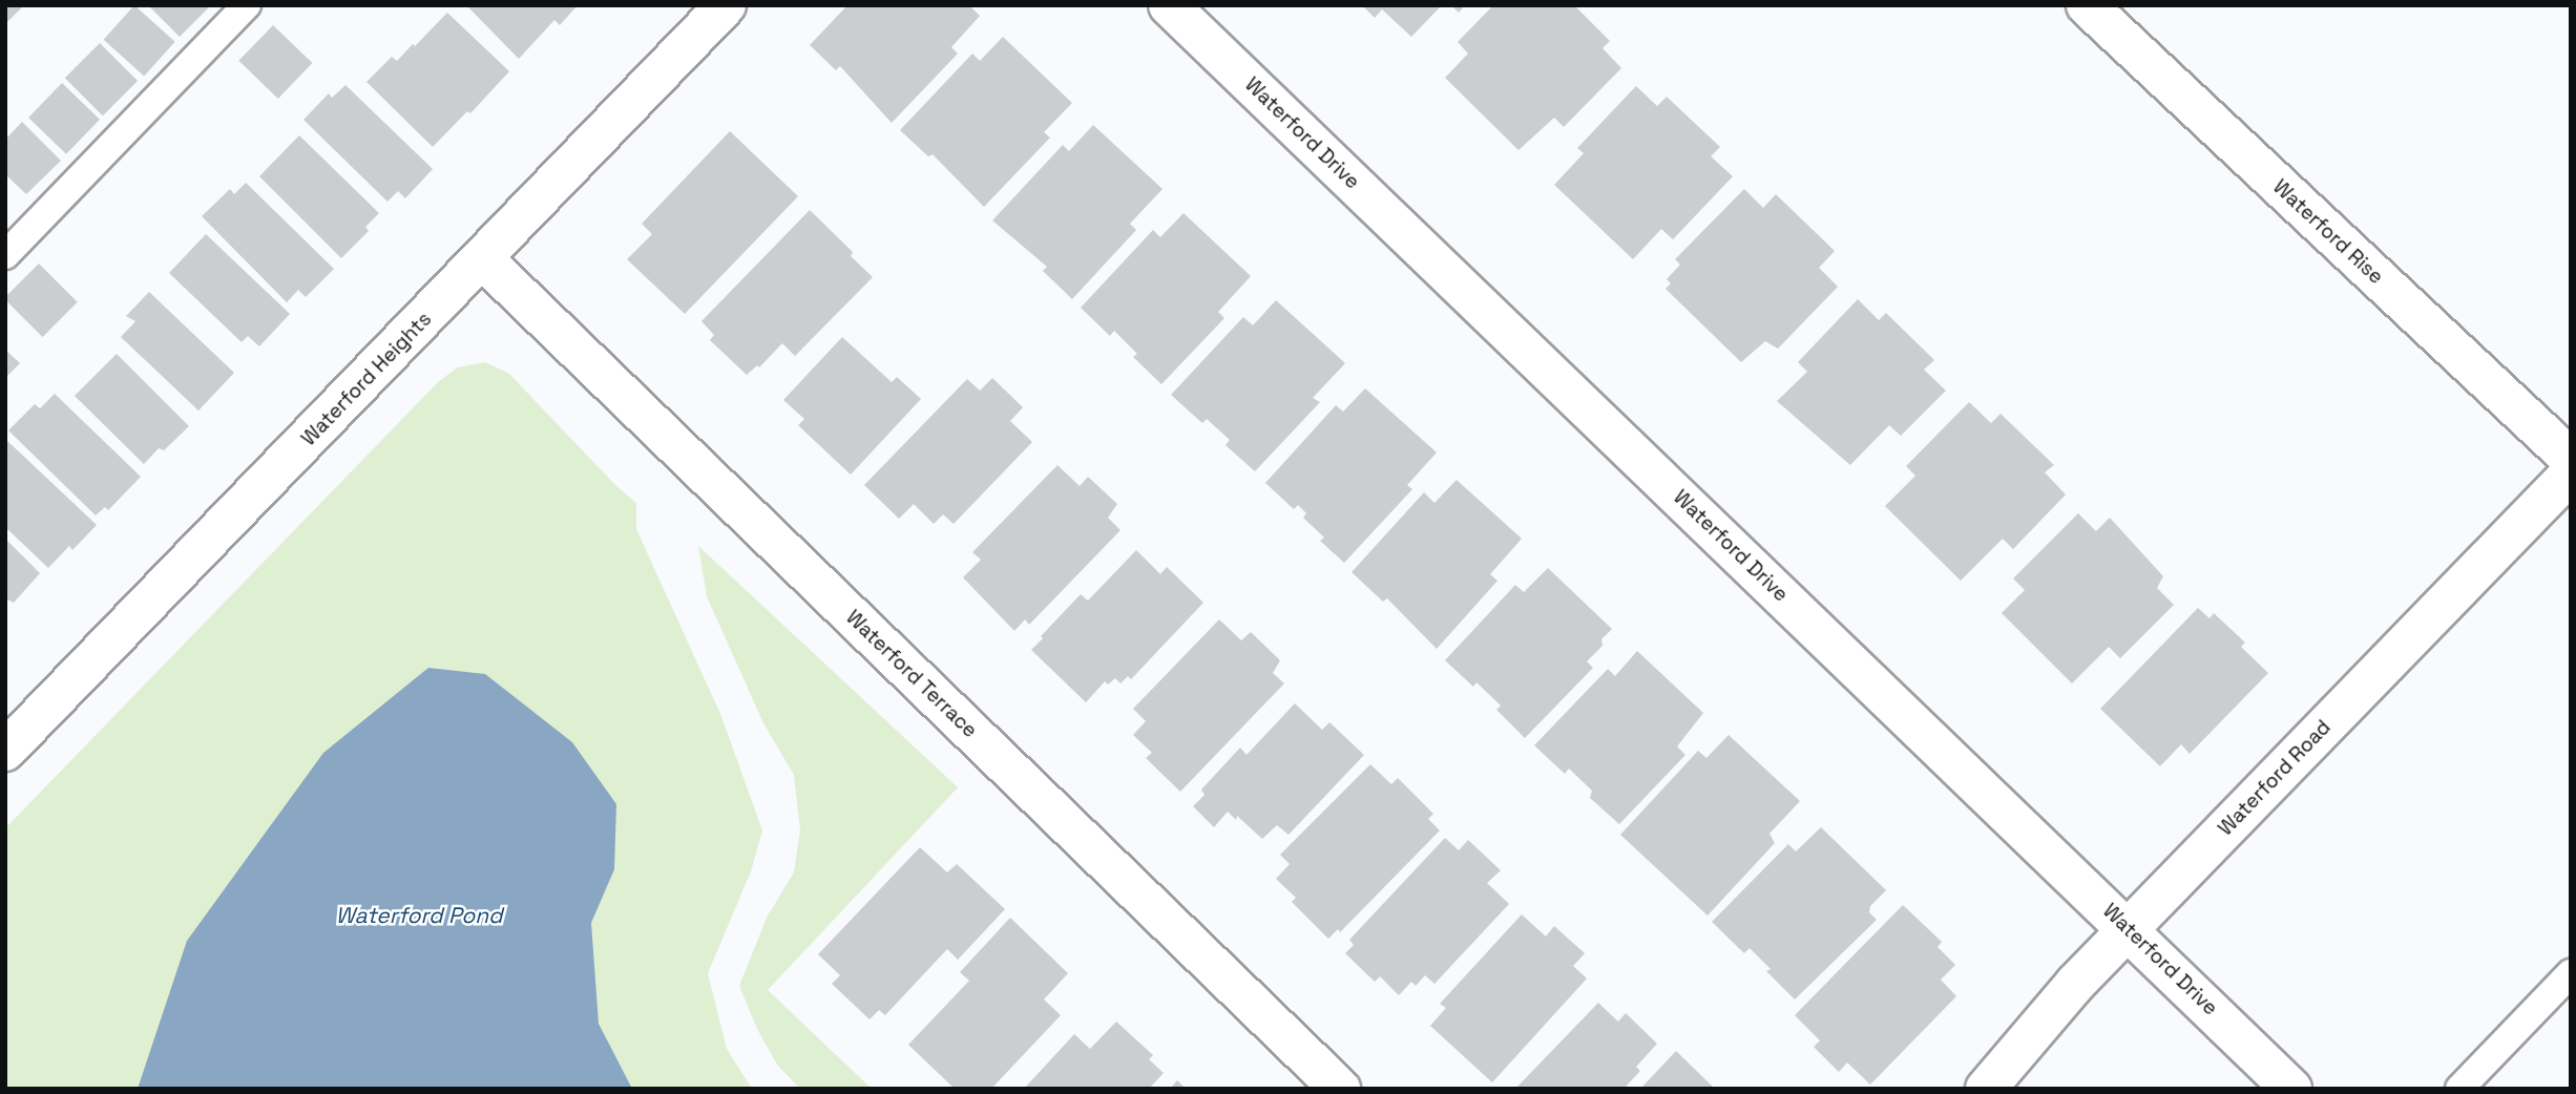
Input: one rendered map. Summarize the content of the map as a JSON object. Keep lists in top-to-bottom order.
{
  "streets": {
    "street": [
      "Waterford Drive",
      "Waterford Rise",
      "Waterford Heights",
      "Waterford Terrace",
      "Waterford Road"
    ]
  },
  "crossings": [
    ["Waterford Drive", "Waterford Road"],
    ["Waterford Heights", "Waterford Terrace"]
  ],
  "water": ["Waterford Pond"]
}
